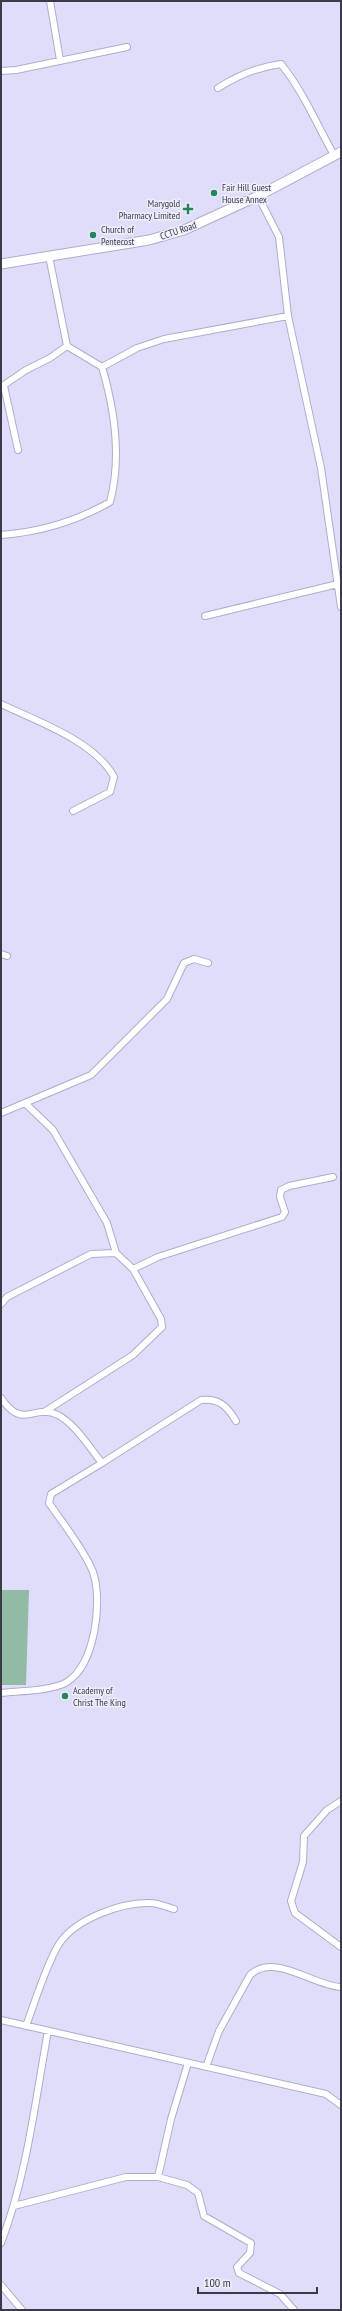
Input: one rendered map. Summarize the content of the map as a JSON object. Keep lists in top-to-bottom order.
{
  "streets": {
    "street": ["CCTU Road"]
  },
  "places": {
    "other": ["Fair Hill Guest House Annex", "Church of Pentecost", "Academy of Christ The King"],
    "health": ["Marygold Pharmacy Limited"]
  },
  "scale_bar": "100 m"
}
